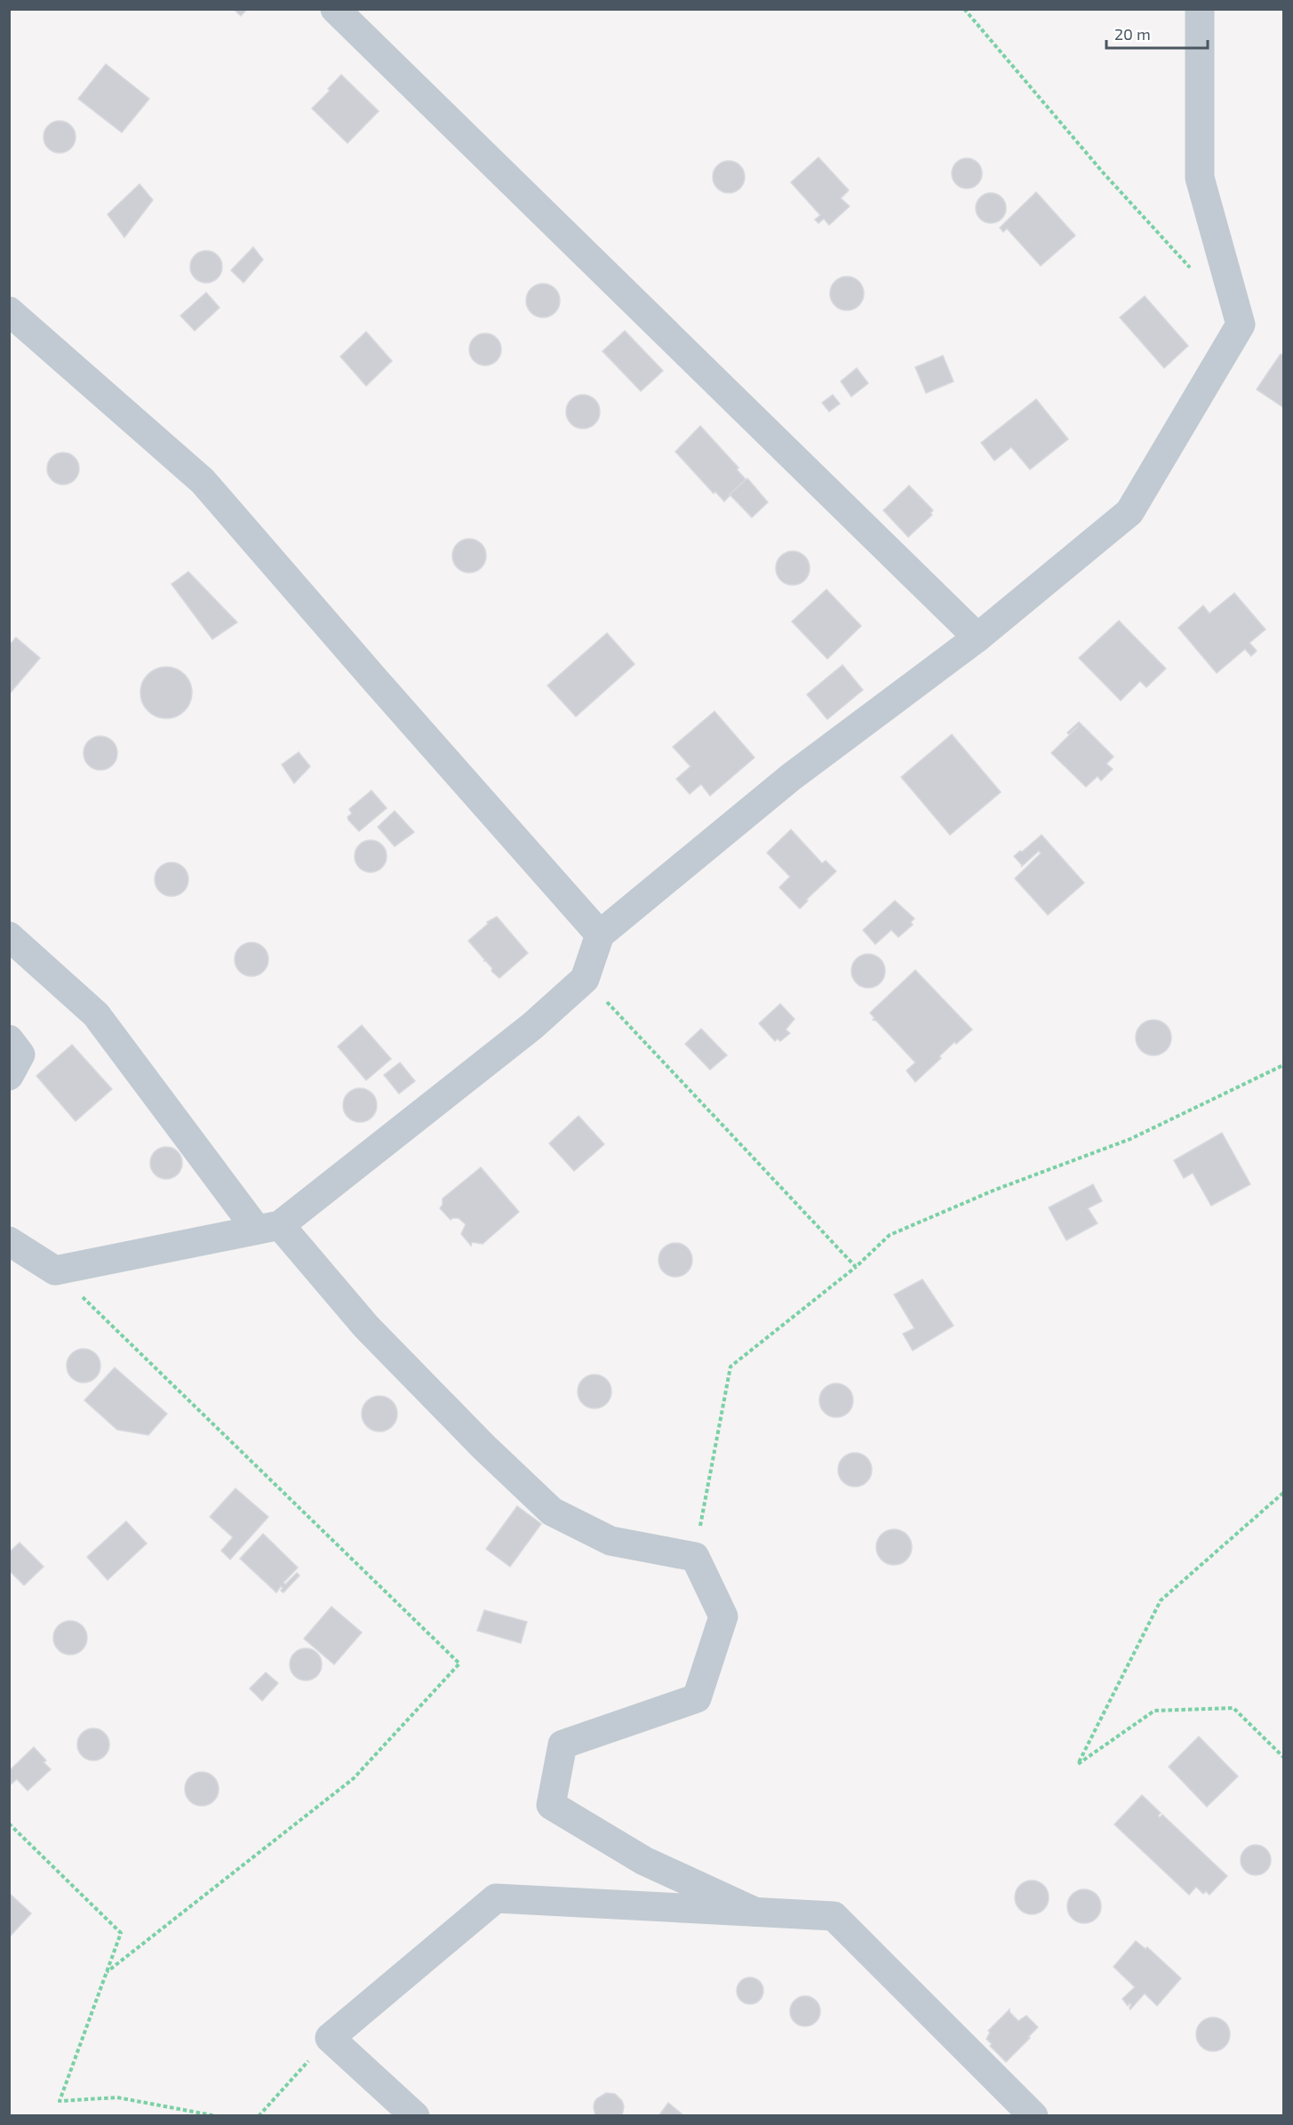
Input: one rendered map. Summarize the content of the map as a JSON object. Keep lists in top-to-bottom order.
{
  "scale_bar": "20 m"
}
